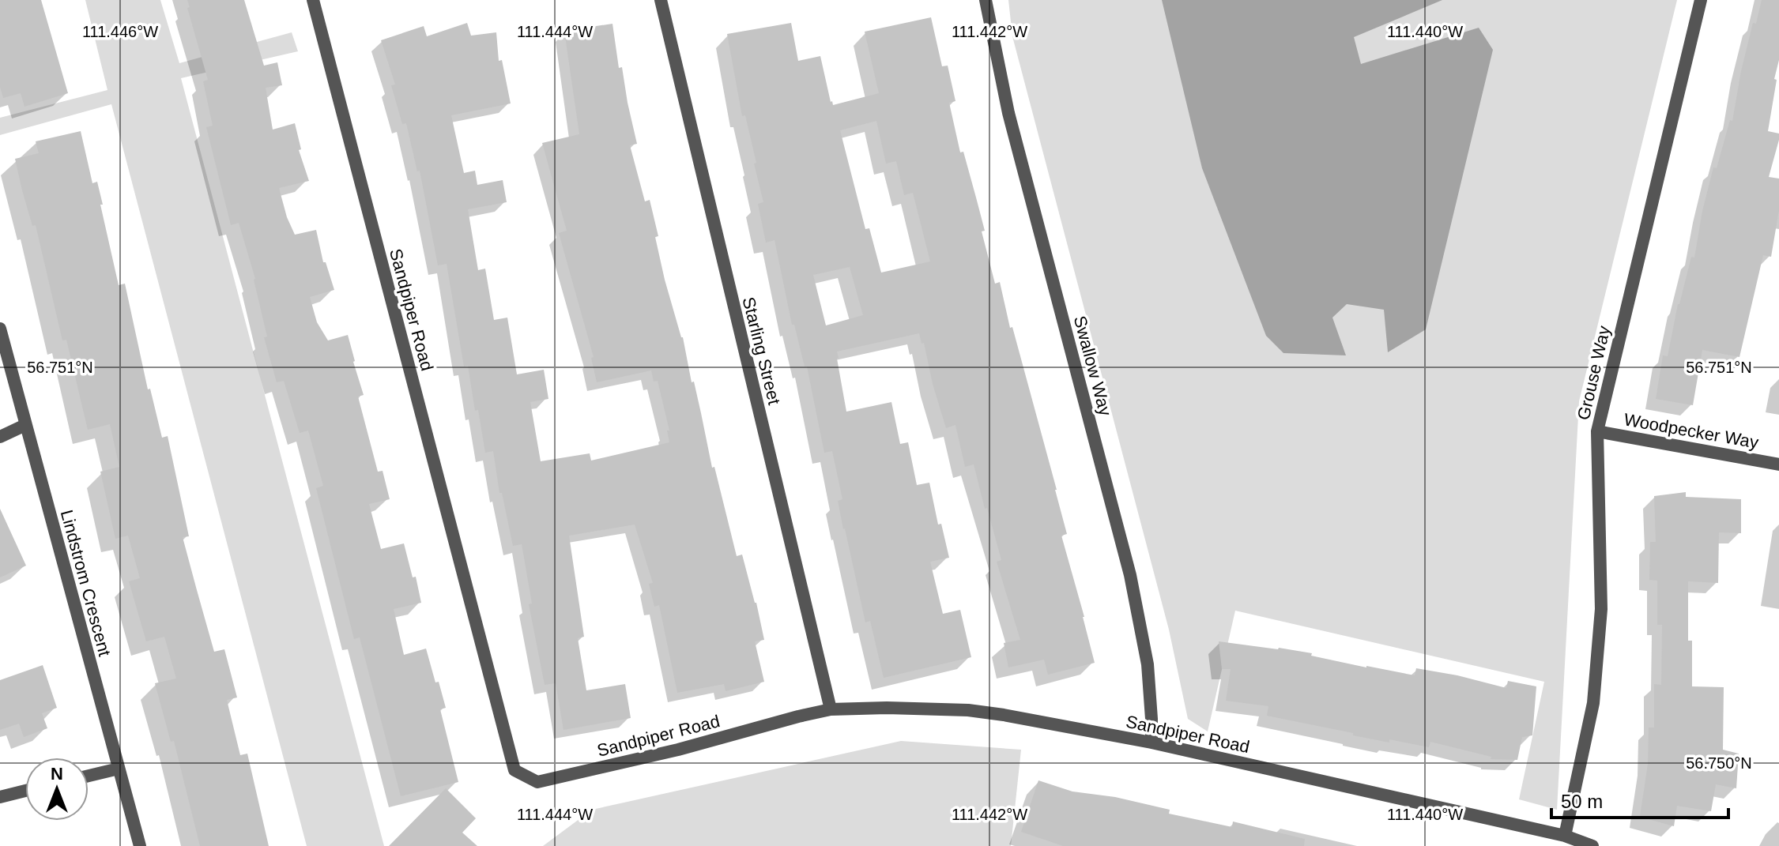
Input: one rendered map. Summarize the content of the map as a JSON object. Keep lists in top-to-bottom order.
{
  "streets": {
    "street": [
      "Sandpiper Road",
      "Starling Street",
      "Swallow Way",
      "Grouse Way",
      "Woodpecker Way",
      "Lindstrom Crescent"
    ]
  },
  "crossings": [
    ["Sandpiper Road", "Starling Street"],
    ["Sandpiper Road", "Swallow Way"],
    ["Sandpiper Road", "Grouse Way"],
    ["Grouse Way", "Woodpecker Way"]
  ],
  "scale_bar": "50 m",
  "north": "top",
  "coordinates": [
    "111.446°W",
    "111.444°W",
    "111.442°W",
    "111.440°W",
    "56.751°N",
    "56.750°N"
  ]
}
